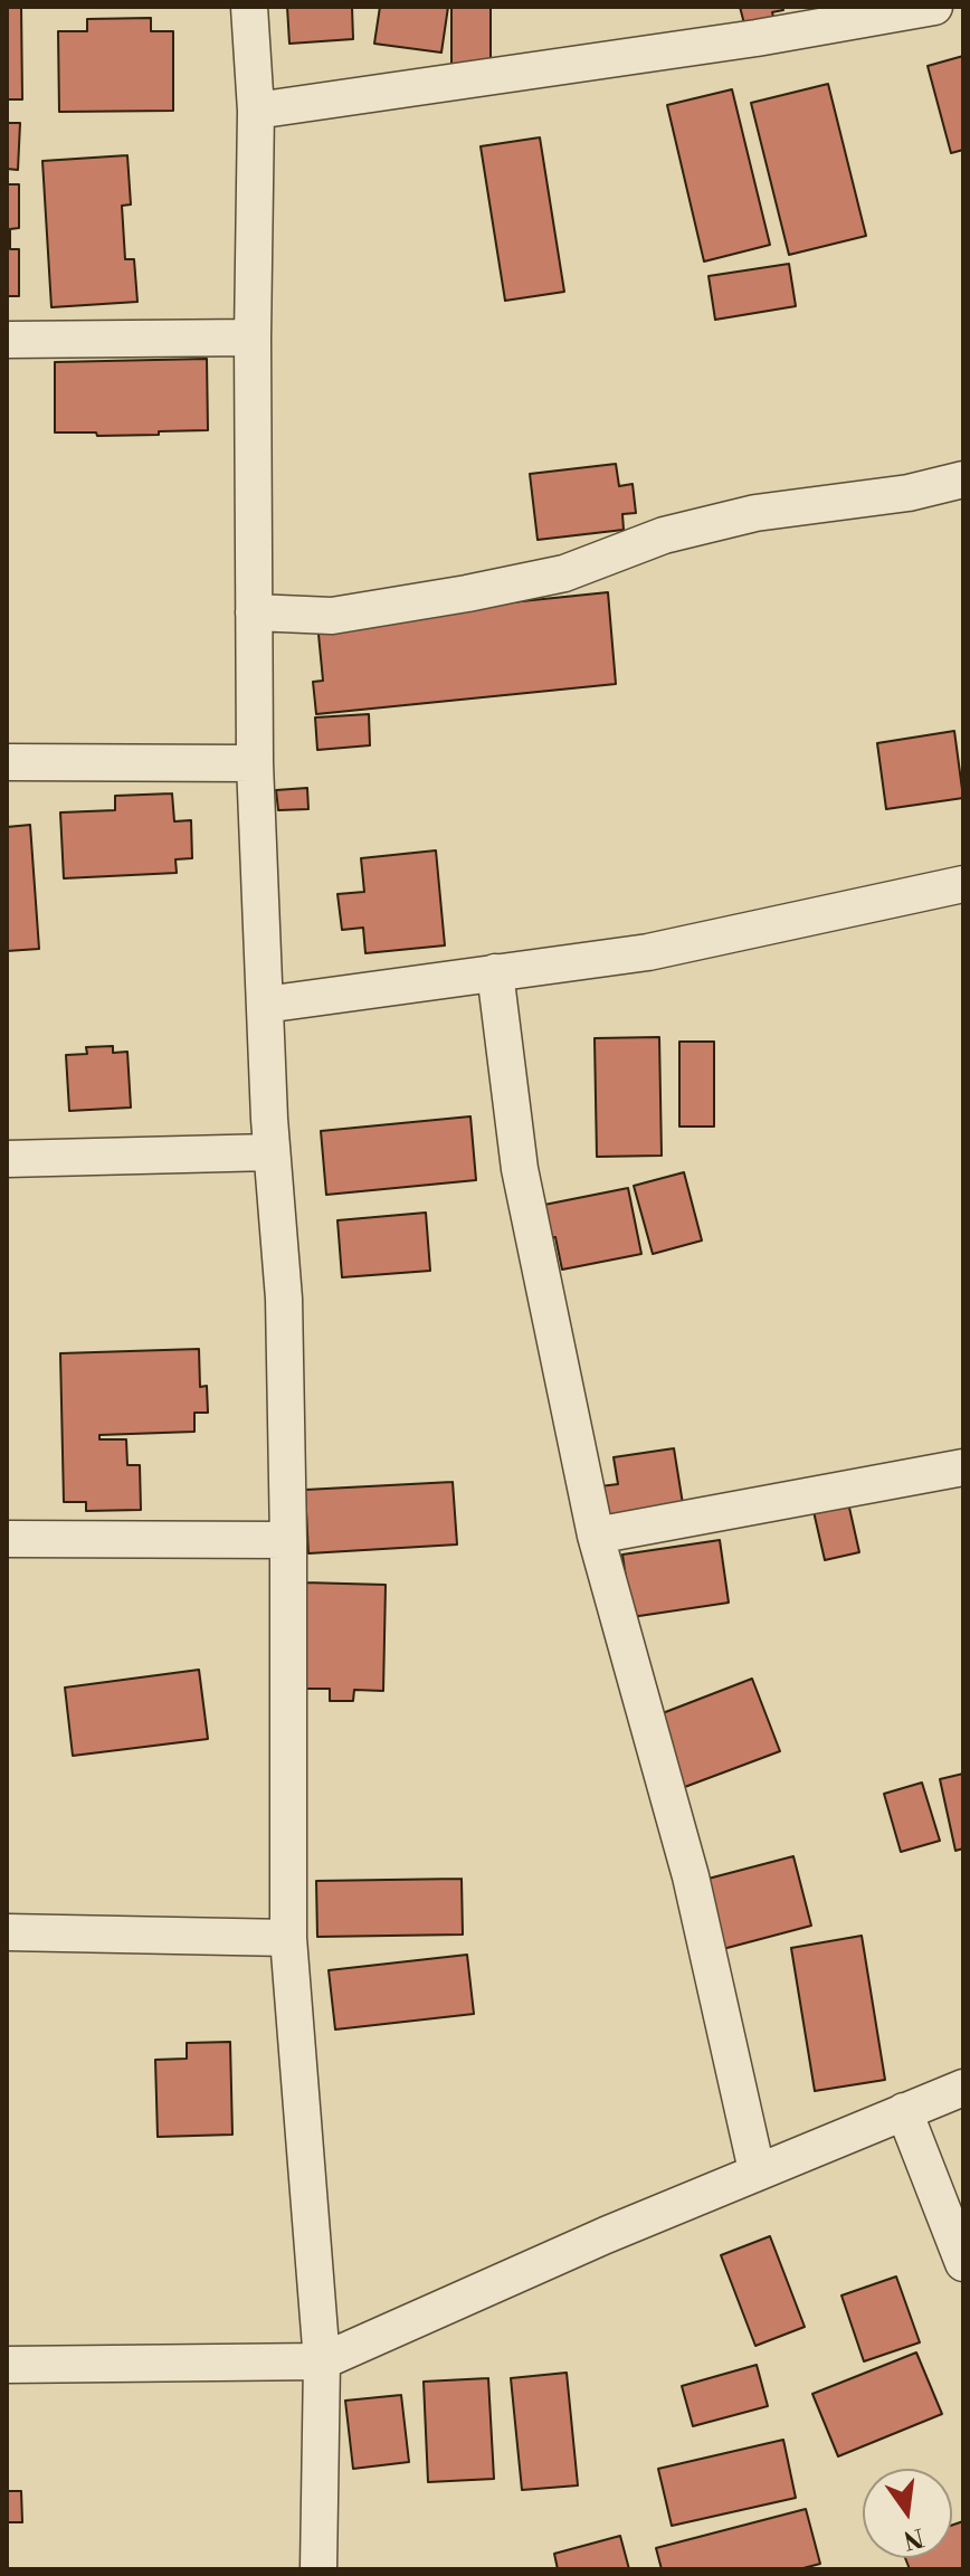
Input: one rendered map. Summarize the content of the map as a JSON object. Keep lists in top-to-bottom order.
{
  "north": "bottom"
}
